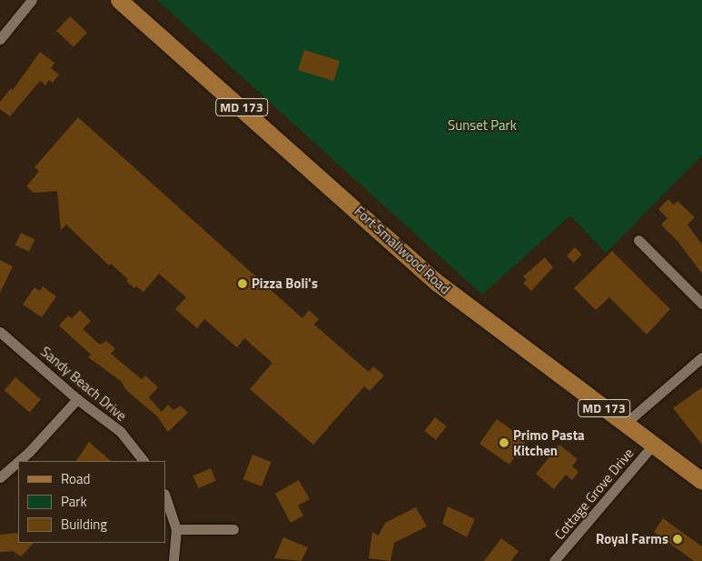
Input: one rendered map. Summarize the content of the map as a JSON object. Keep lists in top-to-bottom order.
{
  "streets": {
    "main road": ["MD 173", "Fort Smallwood Road"],
    "street": ["Sandy Beach Drive", "Cottage Grove Drive"]
  },
  "crossings": [
    ["Fort Smallwood Road", "Cottage Grove Drive"]
  ],
  "parks": ["Sunset Park"],
  "places": ["Pizza Boli's", "Primo Pasta Kitchen", "Royal Farms"],
  "legend": ["Road", "Park", "Building"]
}
